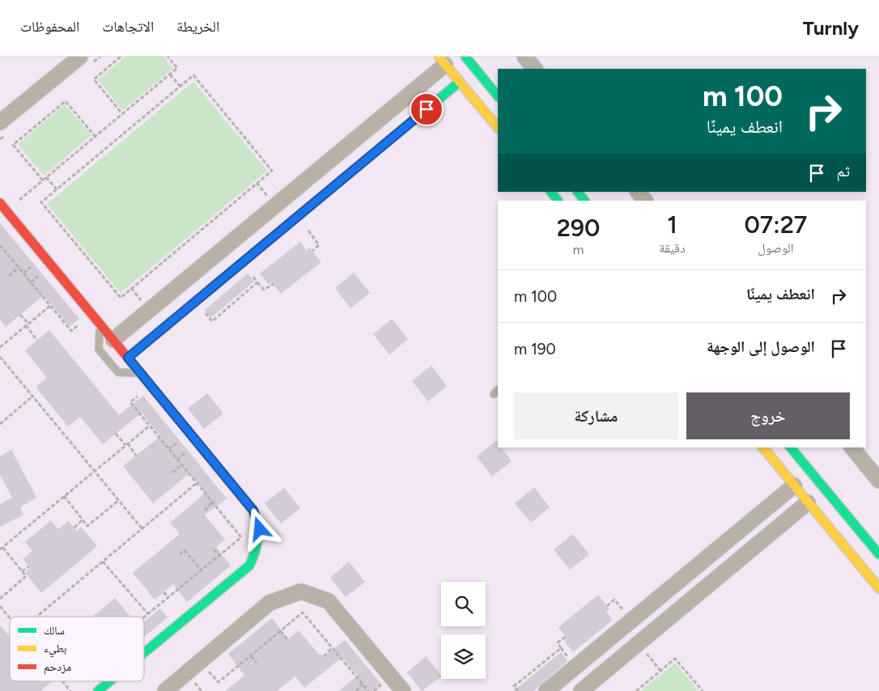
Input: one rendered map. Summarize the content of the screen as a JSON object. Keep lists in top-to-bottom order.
{
  "legend": ["سالك", "بطيء", "مزدحم"],
  "page": {
    "header": "Turnly",
    "nav": ["الخريطة", "الاتجاهات", "المحفوظات"],
    "turn": ["100 m", "انعطف يمينًا"],
    "then": "ثم",
    "eta": [
      "07:27",
      "الوصول",
      "1",
      "دقيقة",
      "290",
      "m"
    ],
    "list": [
      {
        "name": "انعطف يمينًا",
        "value": "100 m"
      },
      {
        "name": "الوصول إلى الوجهة",
        "value": "190 m"
      }
    ],
    "buttons": ["خروج", "مشاركة"]
  }
}
